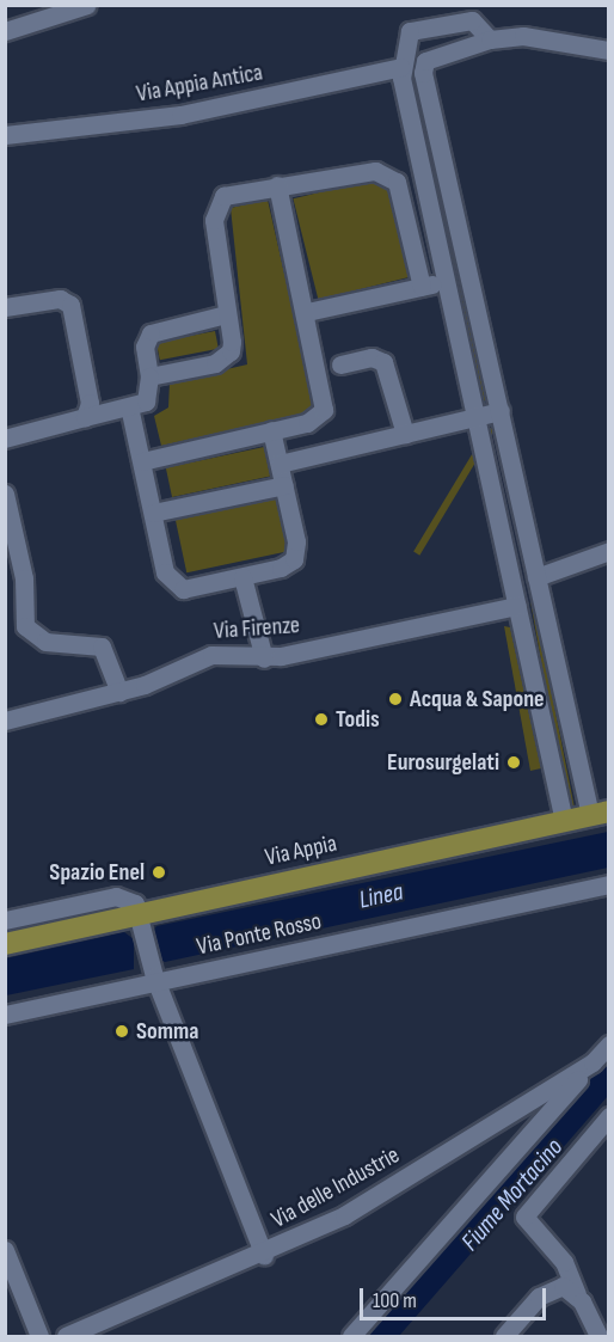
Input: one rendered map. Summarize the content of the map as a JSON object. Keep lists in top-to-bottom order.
{
  "streets": {
    "main road": ["Via Appia"],
    "street": [
      "Via Appia Antica",
      "Via Firenze",
      "Via Ponte Rosso",
      "Via delle Industrie"
    ]
  },
  "water": ["Linea", "Fiume Mortacino"],
  "places": [
    "Acqua & Sapone",
    "Todis",
    "Eurosurgelati",
    "Spazio Enel",
    "Somma"
  ],
  "scale_bar": "100 m"
}
